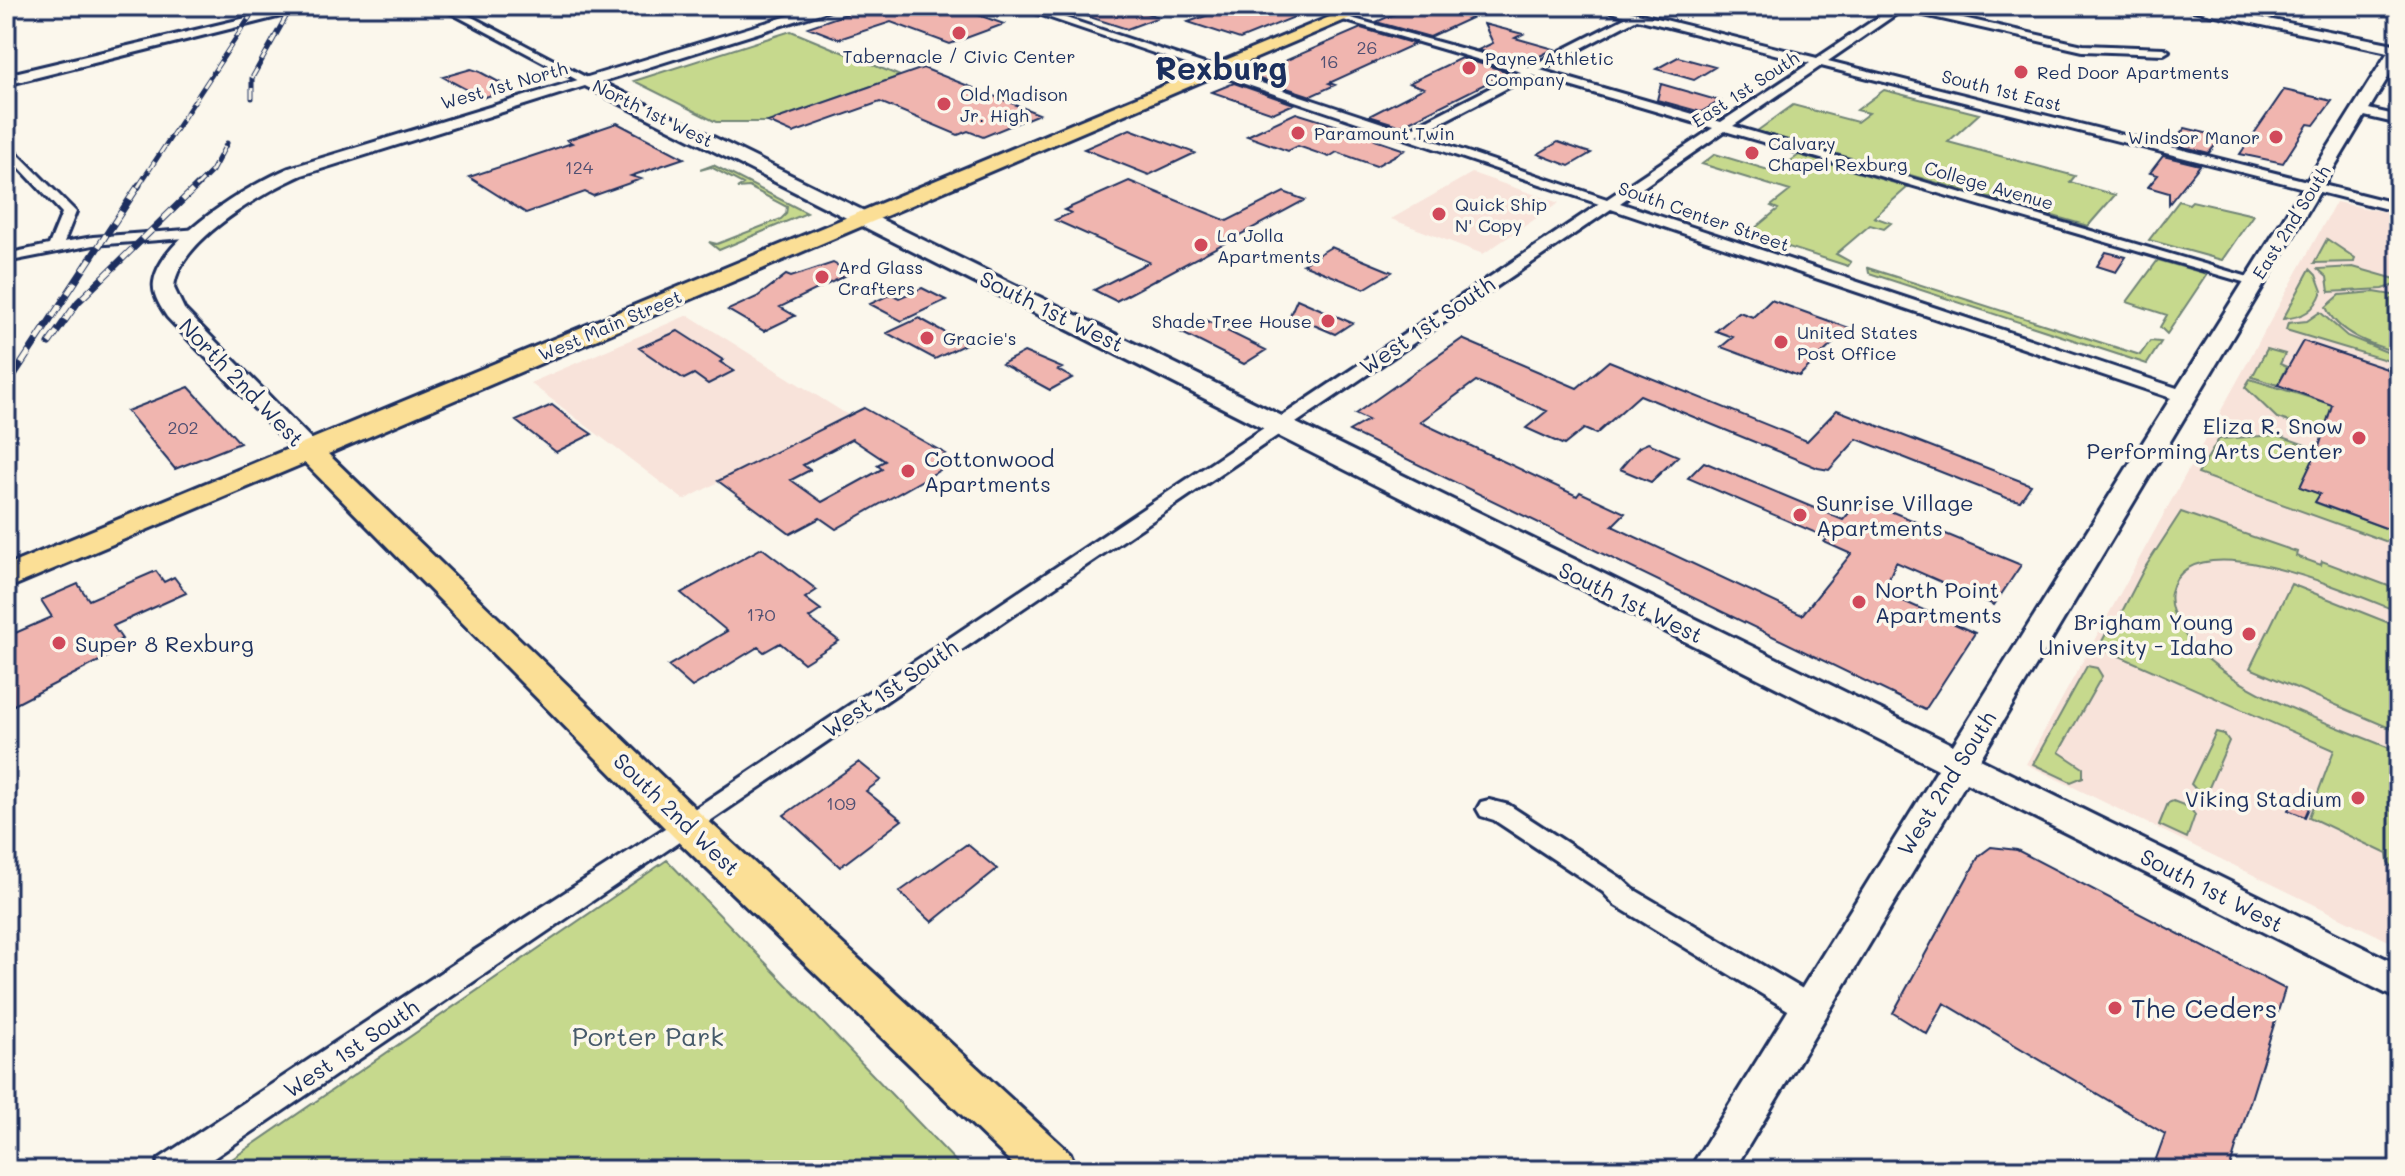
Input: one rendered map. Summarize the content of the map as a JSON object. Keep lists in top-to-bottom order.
{
  "streets": {
    "main road": ["West Main Street", "South 2nd West"],
    "street": [
      "West 1st North",
      "East 1st South",
      "South 1st East",
      "North 1st West",
      "College Avenue",
      "South Center Street",
      "East 2nd South",
      "South 1st West",
      "West 1st South",
      "North 2nd West",
      "West 2nd South"
    ]
  },
  "crossings": [
    ["West 1st North", "North 1st West"],
    ["West 1st North", "North 2nd West"],
    ["East 1st South", "South 1st East"],
    ["East 1st South", "College Avenue"],
    ["East 1st South", "South Center Street"],
    ["East 1st South", "West 1st South"],
    ["South 1st East", "East 2nd South"],
    ["North 1st West", "South 1st West"],
    ["North 1st West", "West Main Street"],
    ["College Avenue", "East 2nd South"],
    ["College Avenue", "West Main Street"],
    ["South Center Street", "East 2nd South"],
    ["South Center Street", "West Main Street"],
    ["South Center Street", "West 1st South"],
    ["South Center Street", "West 2nd South"],
    ["East 2nd South", "West 2nd South"],
    ["South 1st West", "West Main Street"],
    ["South 1st West", "West 1st South"],
    ["South 1st West", "West 2nd South"],
    ["West Main Street", "North 2nd West"],
    ["West Main Street", "South 2nd West"],
    ["West 1st South", "South 2nd West"],
    ["North 2nd West", "South 2nd West"]
  ],
  "districts": ["Rexburg"],
  "parks": ["Porter Park"],
  "places": [
    "Tabernacle / Civic Center",
    "Payne Athletic Company",
    "Red Door Apartments",
    "Old Madison Jr. High",
    "Paramount Twin",
    "Windsor Manor",
    "Calvary Chapel Rexburg",
    "Quick Ship N' Copy",
    "La Jolla Apartments",
    "Ard Glass Crafters",
    "Shade Tree House",
    "Gracie's",
    "United States Post Office",
    "Eliza R. Snow Performing Arts Center",
    "Cottonwood Apartments",
    "Sunrise Village Apartments",
    "North Point Apartments",
    "Brigham Young University - Idaho",
    "Super 8 Rexburg",
    "Viking Stadium",
    "The Ceders"
  ],
  "house_numbers": [
    "26",
    "16",
    "124",
    "202",
    "170",
    "109"
  ]
}
